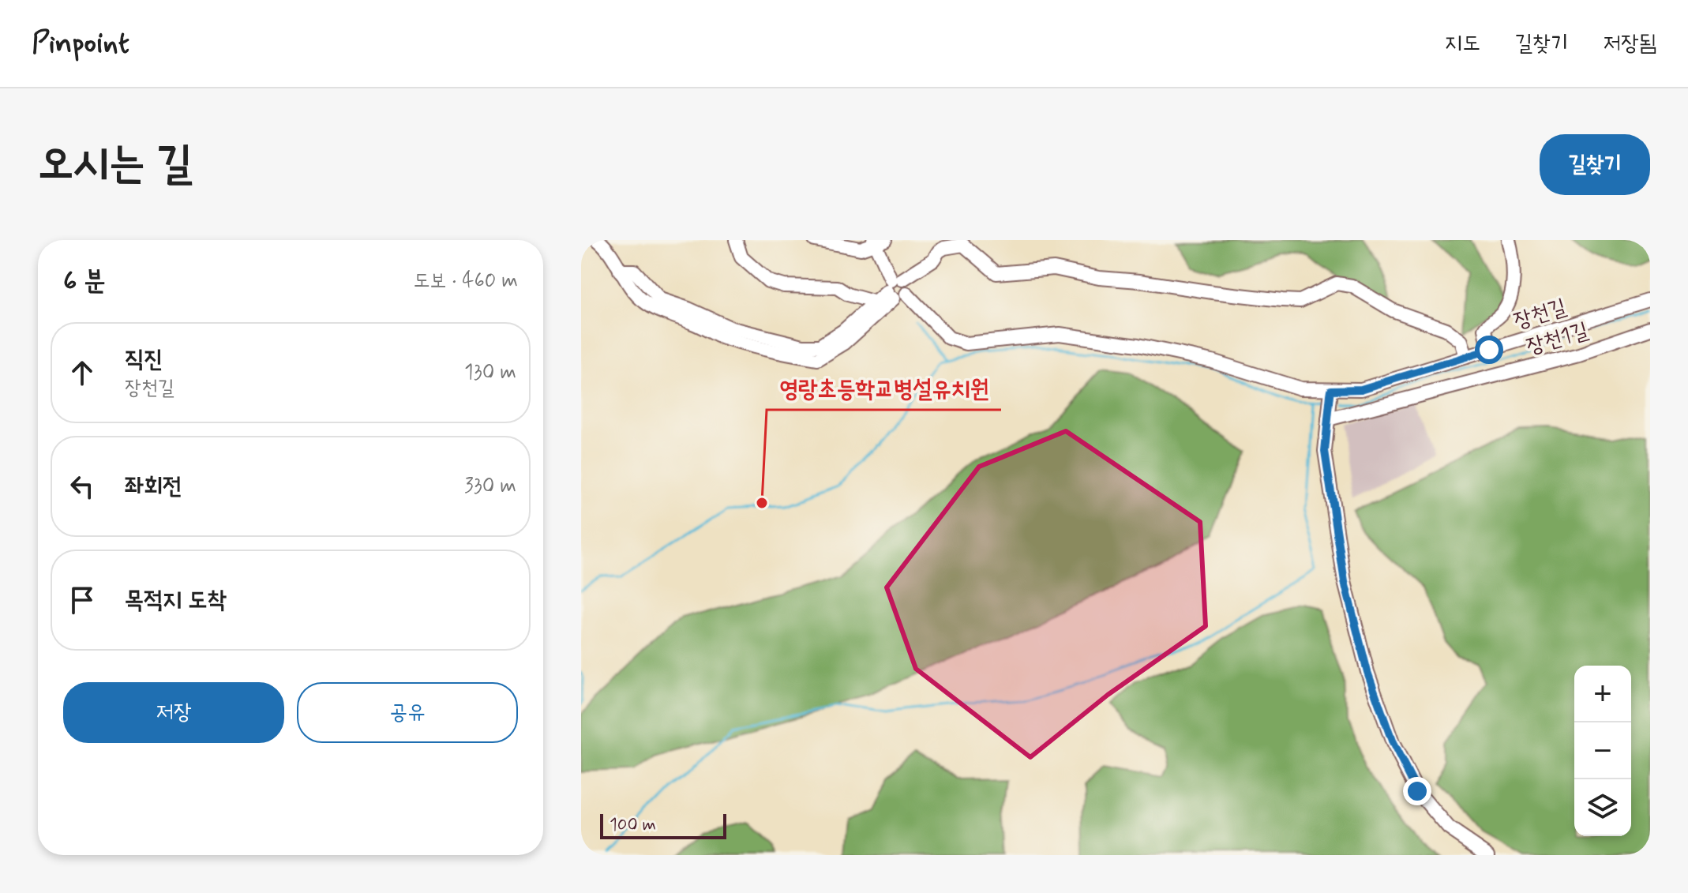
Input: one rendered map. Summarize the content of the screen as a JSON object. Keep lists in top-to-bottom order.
{
  "streets": {
    "street": ["장천길", "장천1길"]
  },
  "places": ["영랑초등학교병설유치원"],
  "scale_bar": "100 m",
  "page": {
    "header": "Pinpoint",
    "nav": ["지도", "길찾기", "저장됨"],
    "buttons": [
      "길찾기",
      ["저장", "공유"]
    ],
    "title": "오시는 길",
    "heading": ["6 분", "도보 · 460 m"],
    "list": [
      ["직진", "장천길", "130 m"],
      ["좌회전", "330 m"],
      "목적지 도착"
    ],
    "map_buttons": ["+", "−"],
    "scale": "100 m"
  }
}
